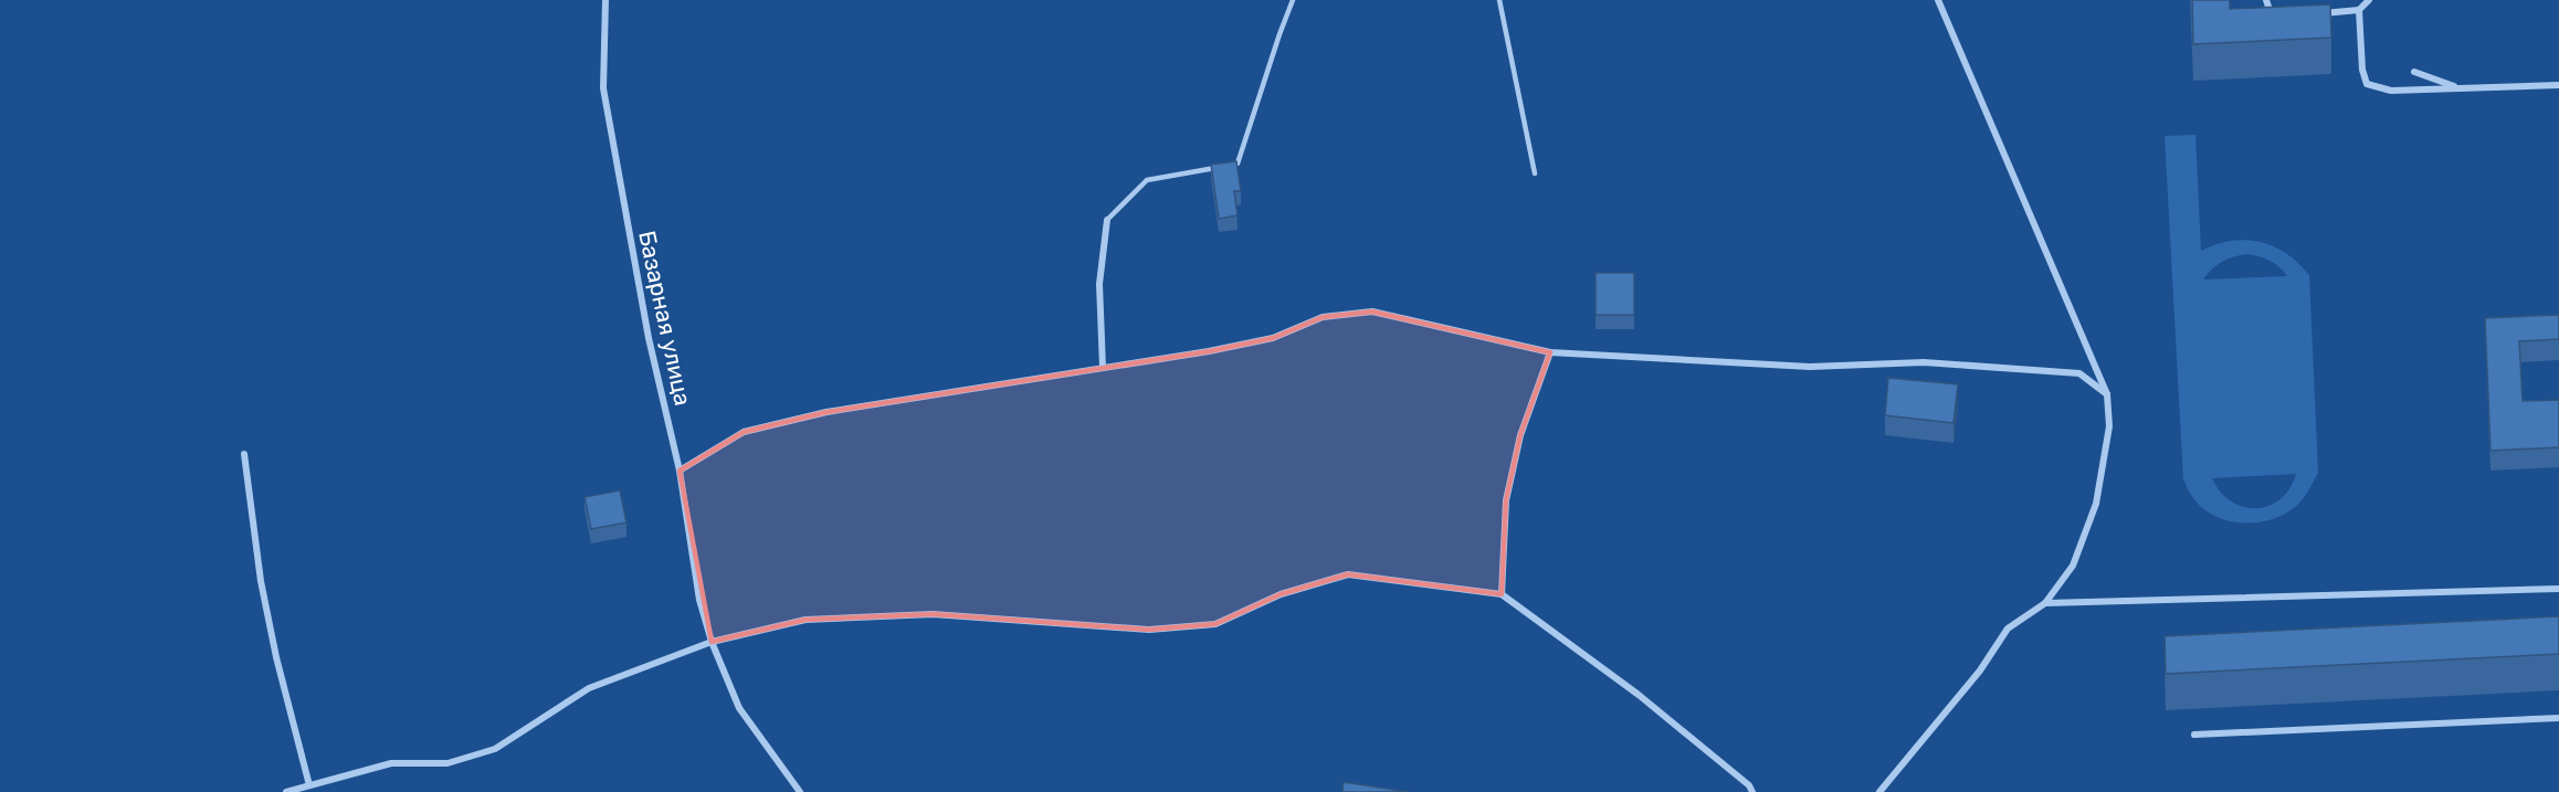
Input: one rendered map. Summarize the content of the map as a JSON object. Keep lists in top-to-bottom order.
{
  "streets": {
    "street": ["Базарная улица"]
  }
}
